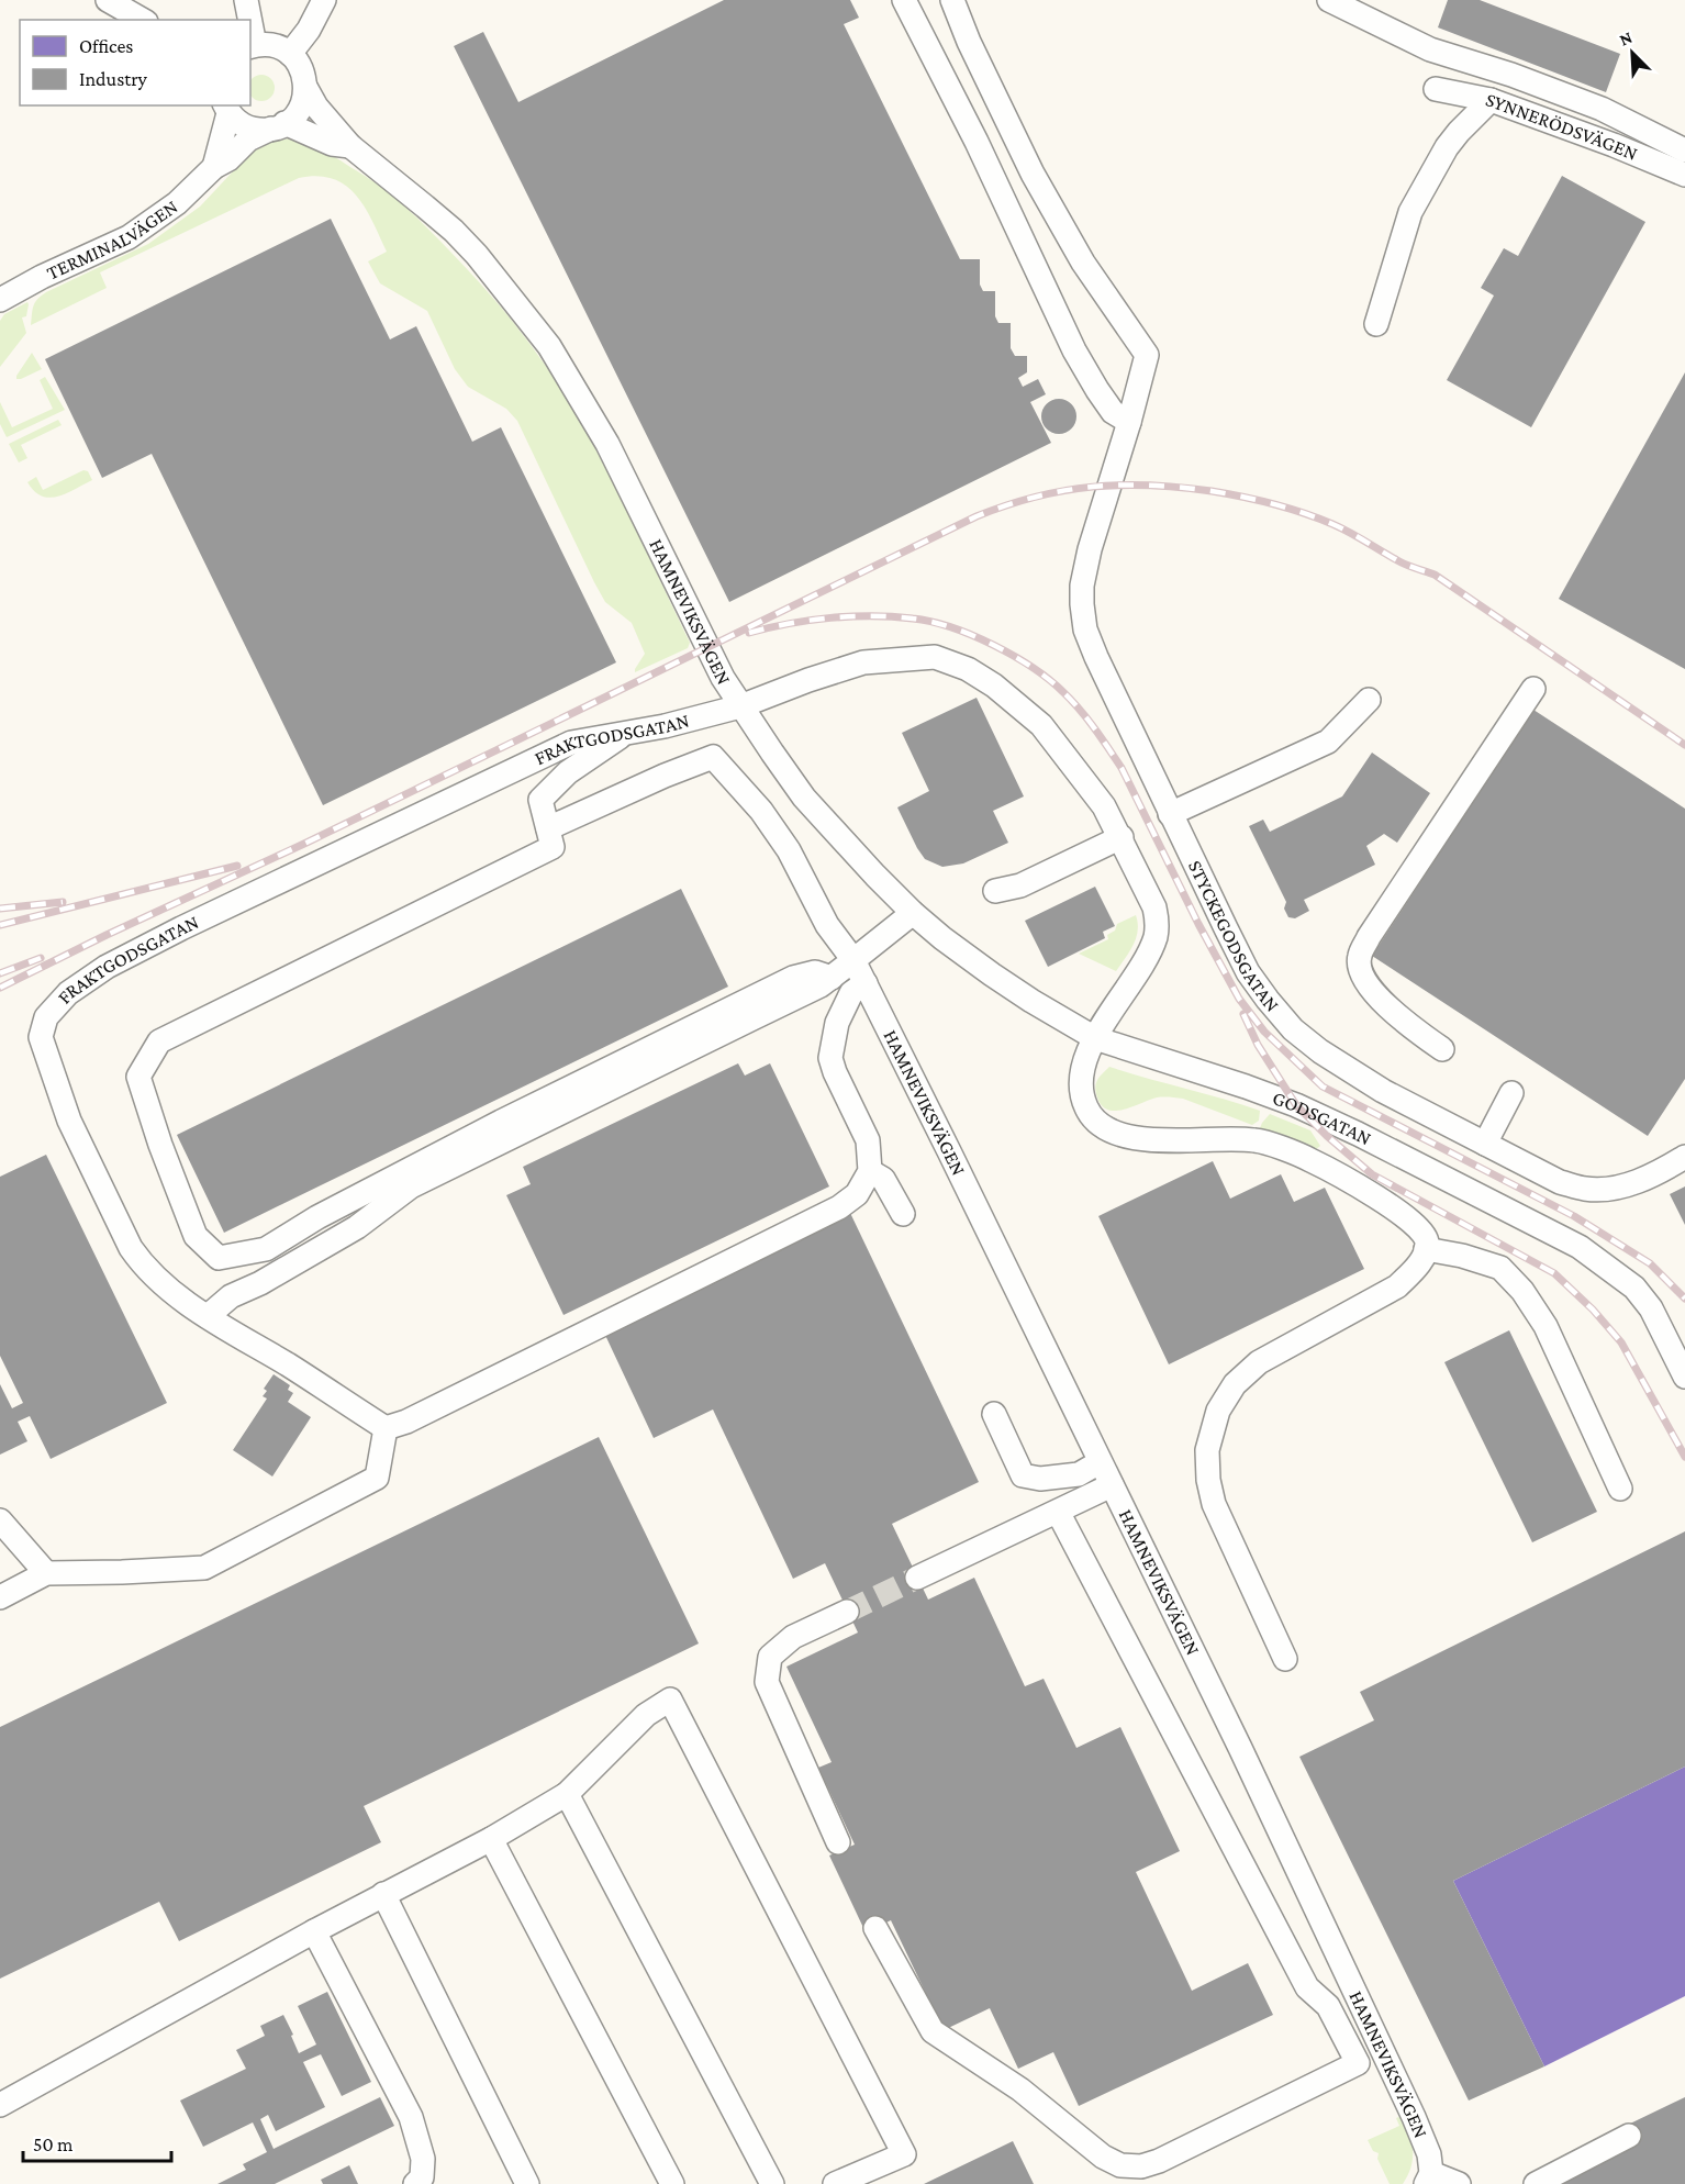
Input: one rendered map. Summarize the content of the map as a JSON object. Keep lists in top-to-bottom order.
{
  "streets": {
    "street": [
      "SYNNERÖDSVÄGEN",
      "TERMINALVÄGEN",
      "HAMNEVIKSVÄGEN",
      "FRAKTGODSGATAN",
      "STYCKEGODSGATAN",
      "GODSGATAN"
    ]
  },
  "crossings": [
    ["TERMINALVÄGEN", "HAMNEVIKSVÄGEN"],
    ["HAMNEVIKSVÄGEN", "FRAKTGODSGATAN"],
    ["HAMNEVIKSVÄGEN", "GODSGATAN"],
    ["FRAKTGODSGATAN", "GODSGATAN"]
  ],
  "legend": ["Offices", "Industry"],
  "scale_bar": "50 m",
  "north": "top left"
}
